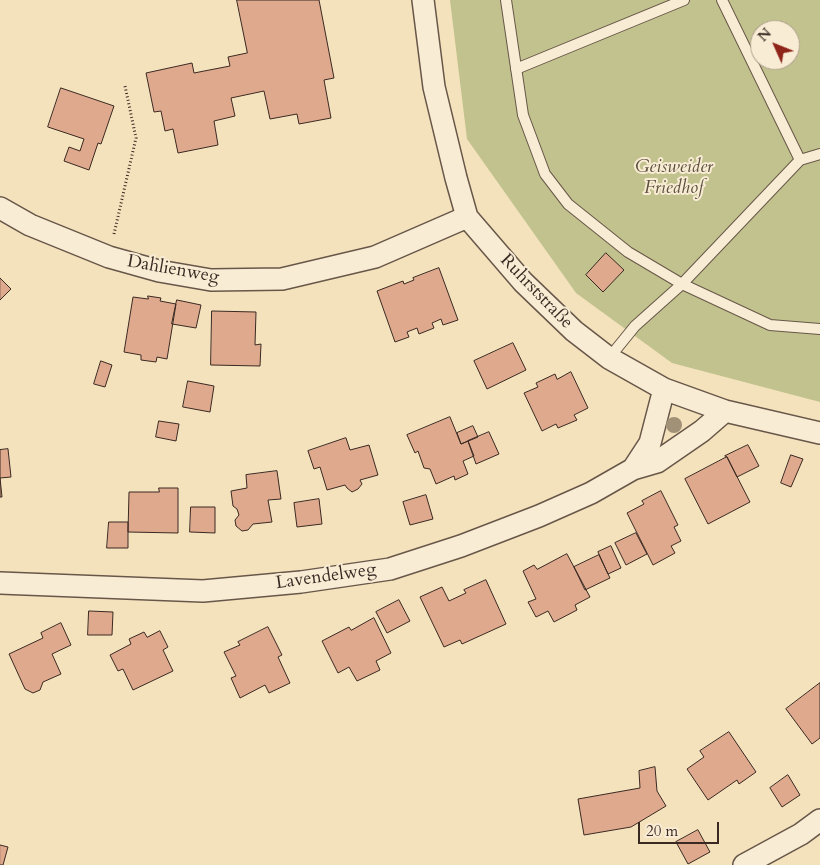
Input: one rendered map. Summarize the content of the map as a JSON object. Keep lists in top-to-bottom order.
{
  "streets": {
    "street": ["Dahlienweg", "Ruhrststraße", "Lavendelweg"]
  },
  "crossings": [
    ["Dahlienweg", "Ruhrststraße"],
    ["Ruhrststraße", "Lavendelweg"]
  ],
  "parks": ["Geisweider Friedhof"],
  "scale_bar": "20 m",
  "north": "top left"
}
